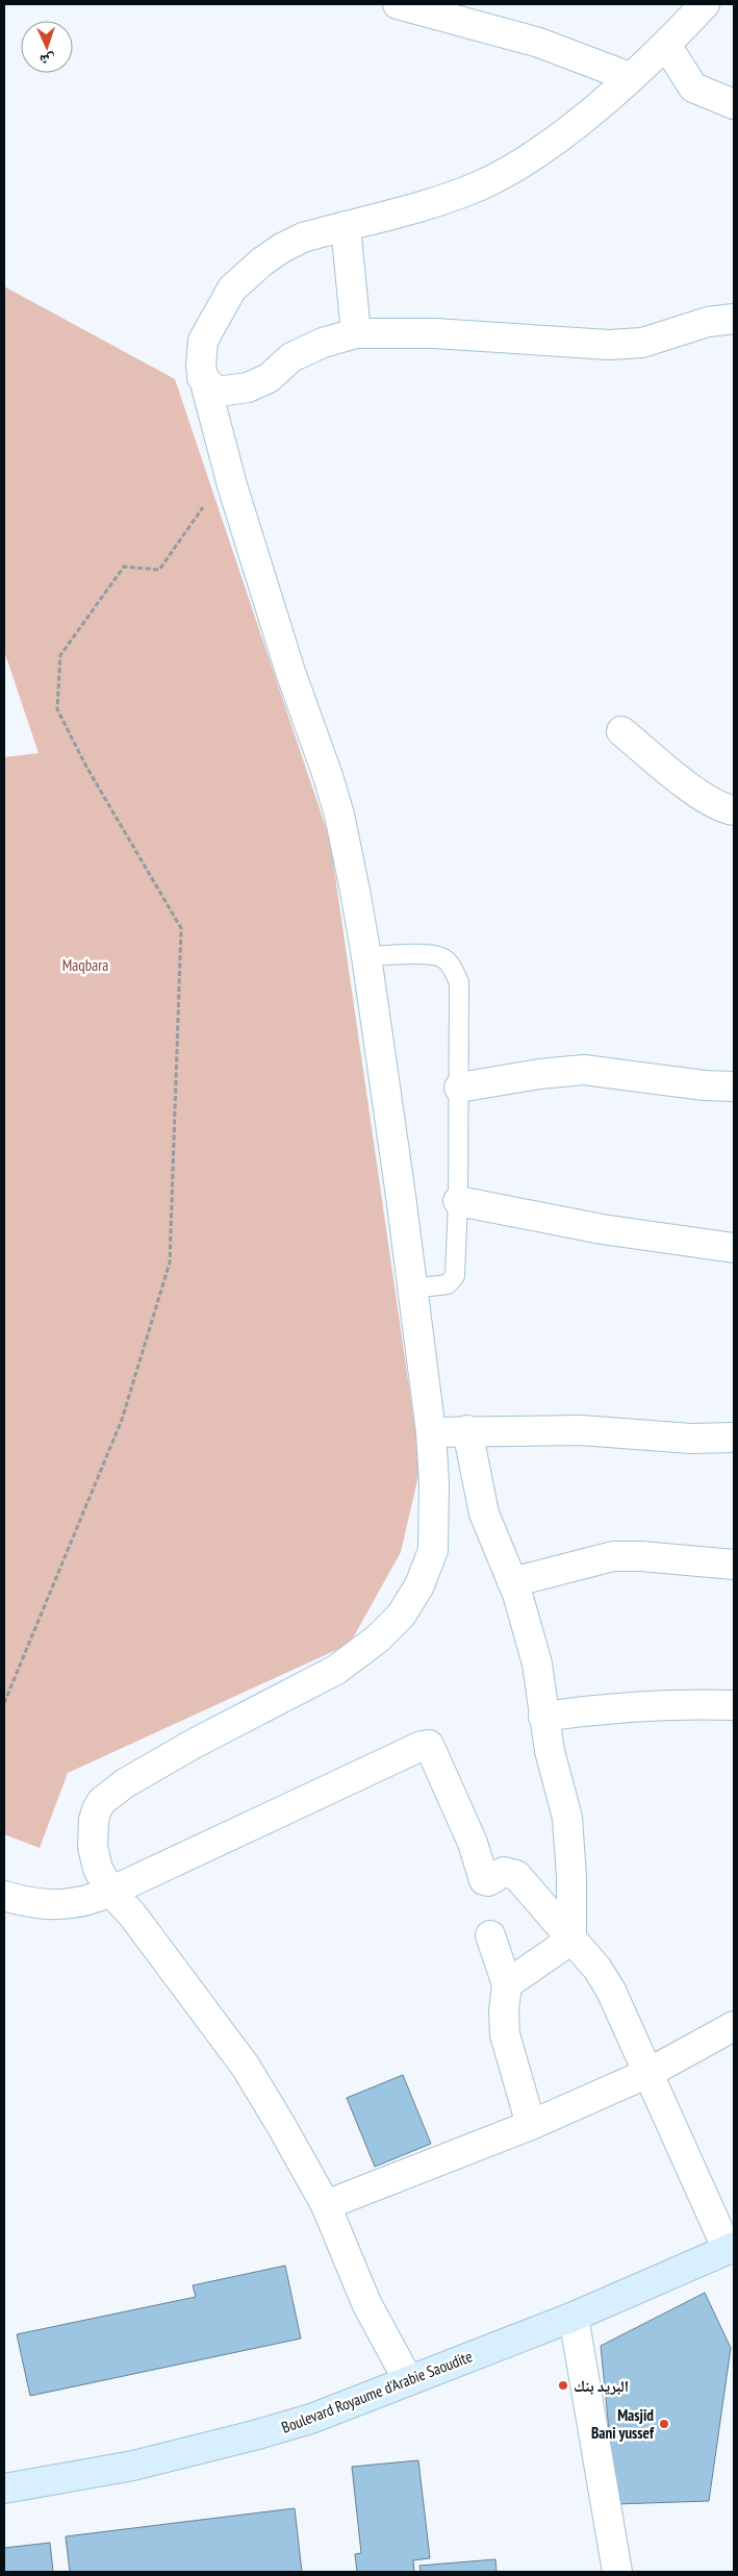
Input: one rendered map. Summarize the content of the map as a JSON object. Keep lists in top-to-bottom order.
{
  "streets": {
    "main road": ["Boulevard Royaume d'Arabie Saoudite"]
  },
  "parks": ["Maqbara"],
  "places": ["البريد بنك", "Masjid Bani yussef"],
  "north": "bottom"
}
